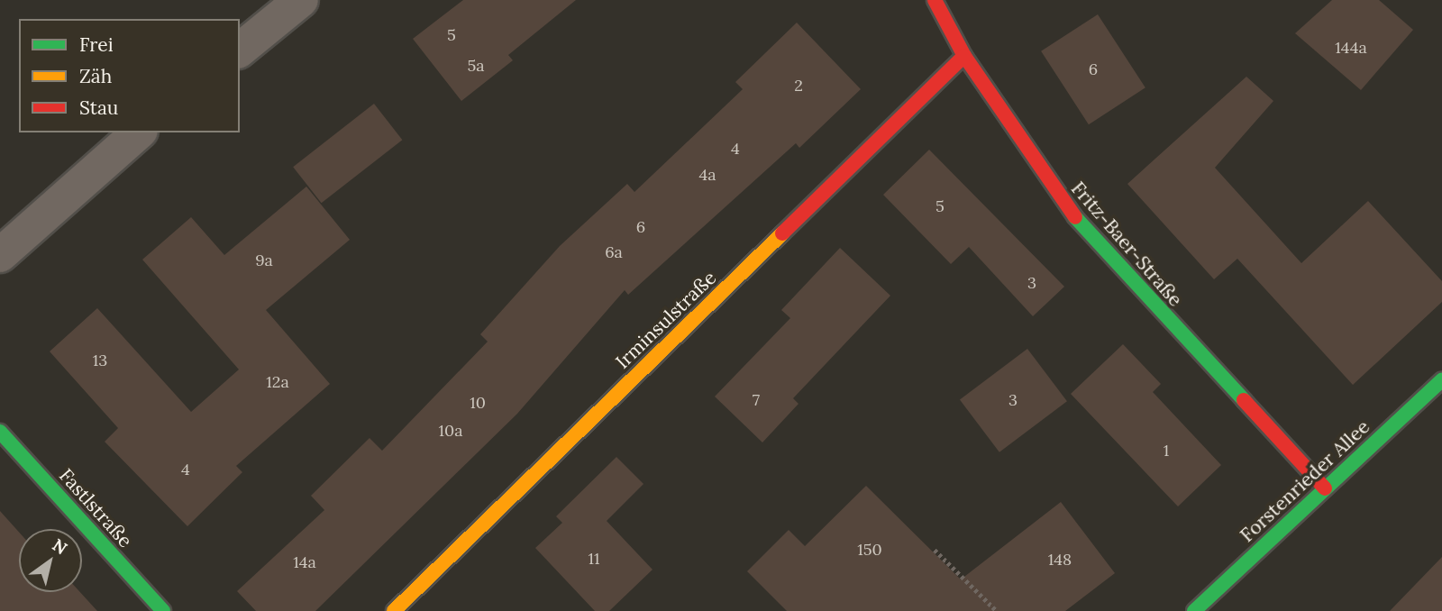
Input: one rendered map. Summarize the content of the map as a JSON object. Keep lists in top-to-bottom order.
{
  "streets": {
    "street": [
      "Fritz-Baer-Straße",
      "Irminsulstraße",
      "Forstenrieder Allee",
      "Fastlstraße"
    ]
  },
  "crossings": [
    ["Fritz-Baer-Straße", "Irminsulstraße"],
    ["Fritz-Baer-Straße", "Forstenrieder Allee"]
  ],
  "house_numbers": [
    "5",
    "144a",
    "5a",
    "6",
    "2",
    "4",
    "4a",
    "5",
    "6",
    "6a",
    "9a",
    "3",
    "13",
    "12a",
    "7",
    "3",
    "10",
    "10a",
    "1",
    "4",
    "150",
    "11",
    "148",
    "14a"
  ],
  "legend": ["Frei", "Zäh", "Stau"],
  "north": "top right"
}
